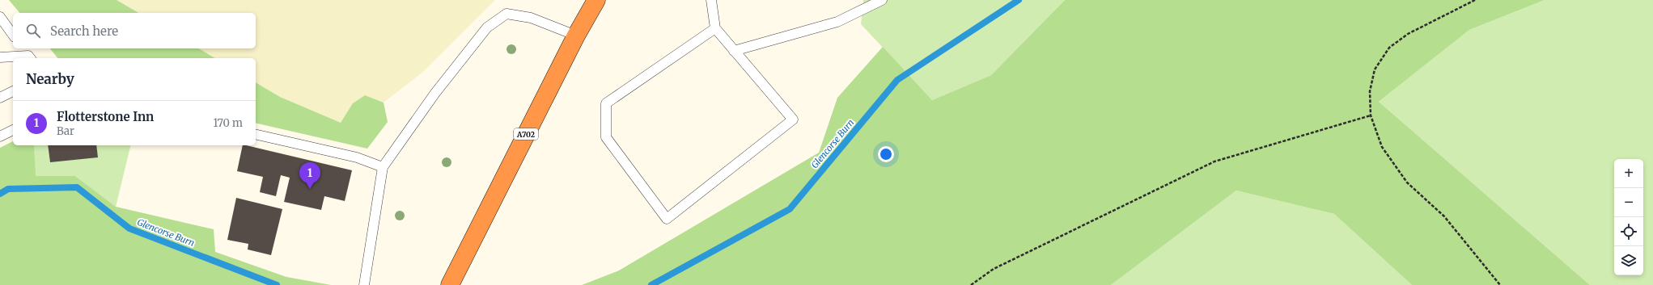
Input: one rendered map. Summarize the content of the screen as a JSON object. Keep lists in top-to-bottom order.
{
  "streets": {
    "highway": ["A702"]
  },
  "water": ["Glencorse Burn"],
  "page": {
    "search": "Search here",
    "heading": "Nearby",
    "list": [
      {
        "mark": "1",
        "name": "Flotterstone Inn",
        "note": "Bar",
        "value": "170 m"
      }
    ],
    "map_buttons": ["+", "−"],
    "pins": "1"
  }
}
